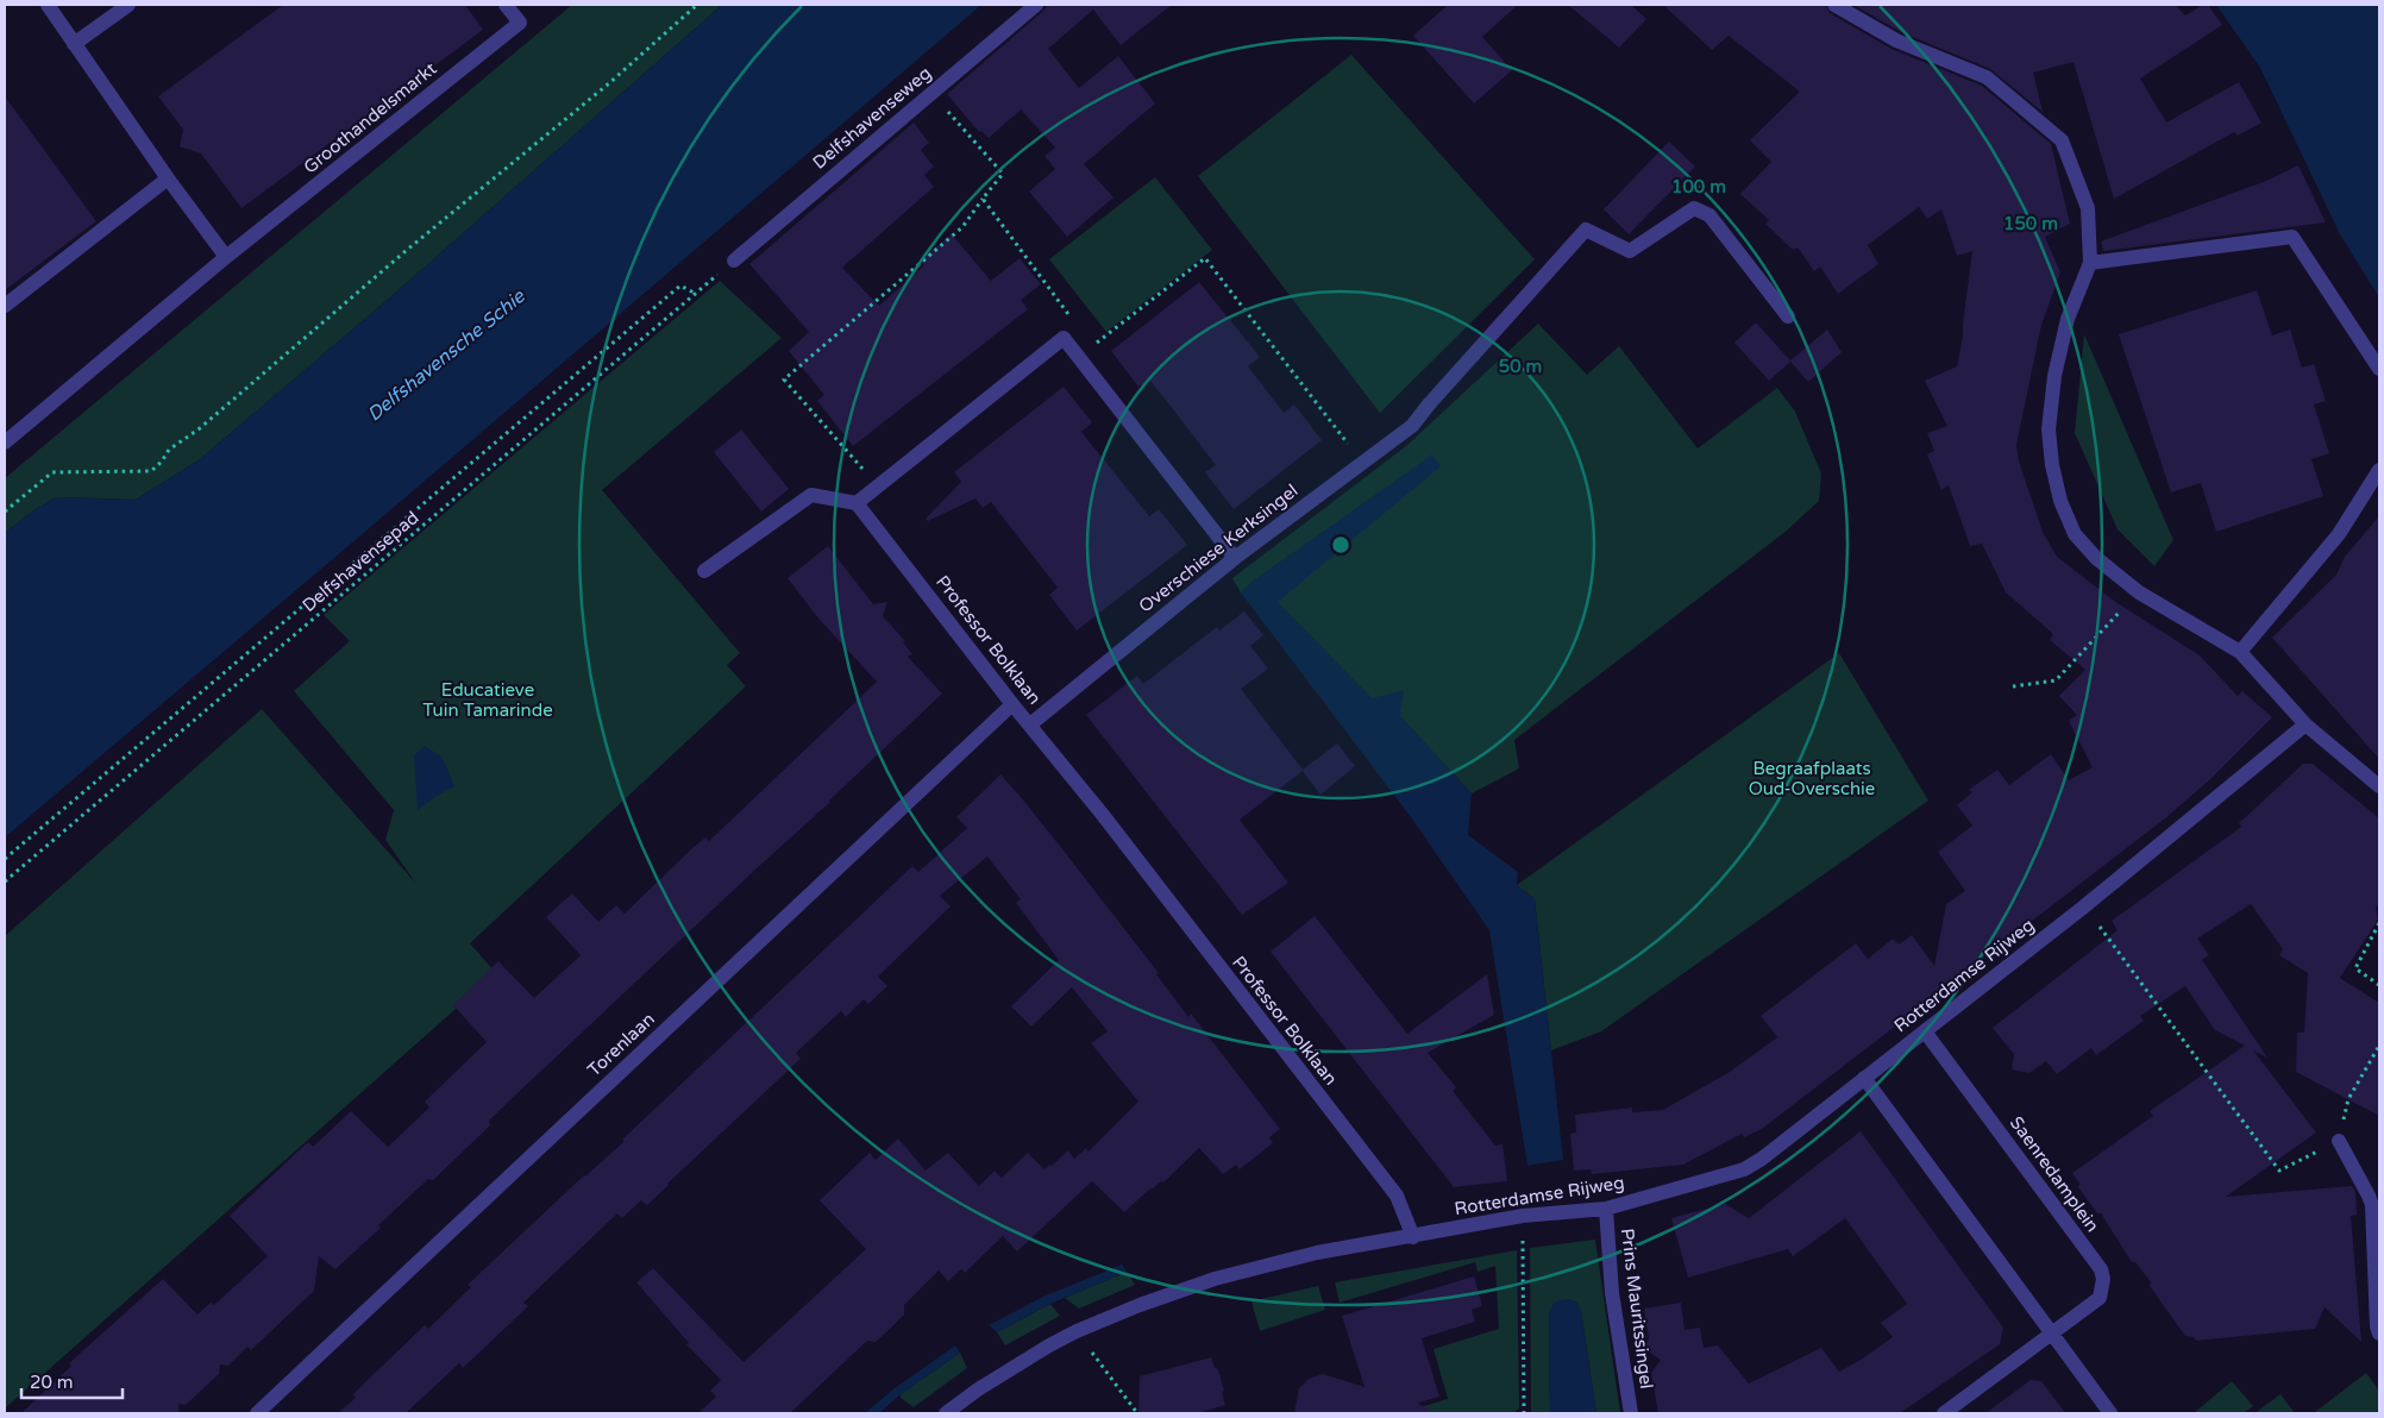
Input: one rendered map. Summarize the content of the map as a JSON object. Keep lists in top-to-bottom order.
{
  "streets": {
    "street": [
      "Groothandelsmarkt",
      "Delfshavenseweg",
      "Overschiese Kerksingel",
      "Professor Bolklaan",
      "Rotterdamse Rijweg",
      "Torenlaan",
      "Saenredamplein",
      "Prins Mauritssingel"
    ],
    "path": ["Delfshavensepad"]
  },
  "crossings": [
    ["Delfshavenseweg", "Delfshavensepad"],
    ["Overschiese Kerksingel", "Professor Bolklaan"],
    ["Professor Bolklaan", "Rotterdamse Rijweg"],
    ["Professor Bolklaan", "Torenlaan"],
    ["Rotterdamse Rijweg", "Saenredamplein"],
    ["Rotterdamse Rijweg", "Prins Mauritssingel"]
  ],
  "water": ["Delfshavensche Schie"],
  "parks": ["Educatieve Tuin Tamarinde", "Begraafplaats Oud-Overschie"],
  "scale_bar": "20 m",
  "rings": ["100 m", "150 m", "50 m"]
}
